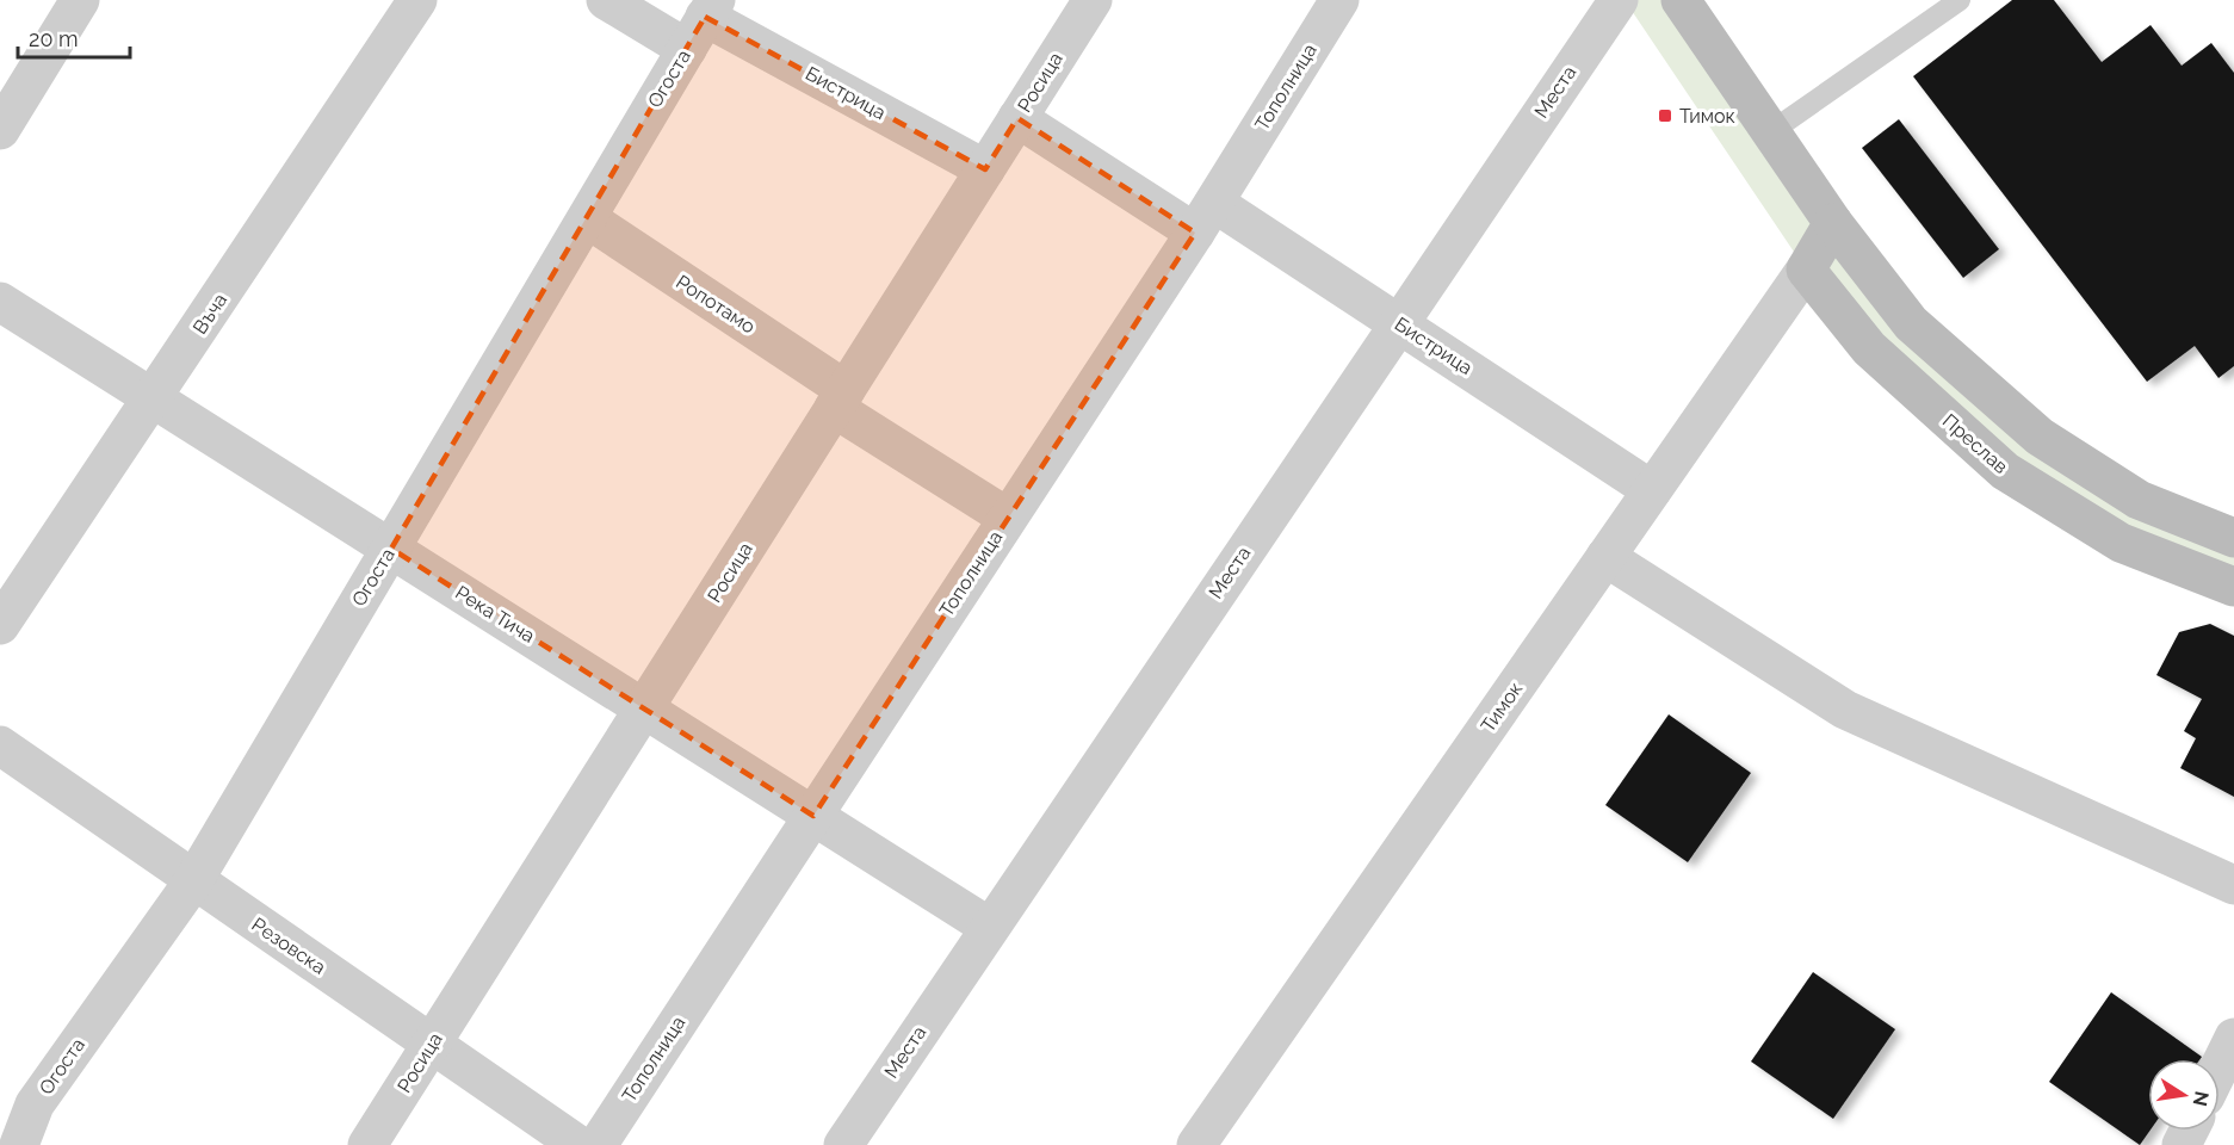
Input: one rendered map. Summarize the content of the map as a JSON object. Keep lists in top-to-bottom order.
{
  "streets": {
    "main road": ["Преслав"],
    "street": [
      "Огоста",
      "Росица",
      "Тополница",
      "Места",
      "Бистрица",
      "Ропотамо",
      "Въча",
      "Река Тича",
      "Тимок",
      "Резовска"
    ]
  },
  "crossings": [
    ["Огоста", "Бистрица"],
    ["Огоста", "Ропотамо"],
    ["Огоста", "Река Тича"],
    ["Огоста", "Резовска"],
    ["Росица", "Бистрица"],
    ["Росица", "Ропотамо"],
    ["Росица", "Река Тича"],
    ["Росица", "Резовска"],
    ["Тополница", "Бистрица"],
    ["Тополница", "Ропотамо"],
    ["Тополница", "Река Тича"],
    ["Места", "Бистрица"],
    ["Места", "Река Тича"],
    ["Бистрица", "Тимок"],
    ["Въча", "Река Тича"],
    ["Преслав", "Тимок"]
  ],
  "places": {
    "transit": ["Тимок"]
  },
  "scale_bar": "20 m",
  "north": "right"
}
